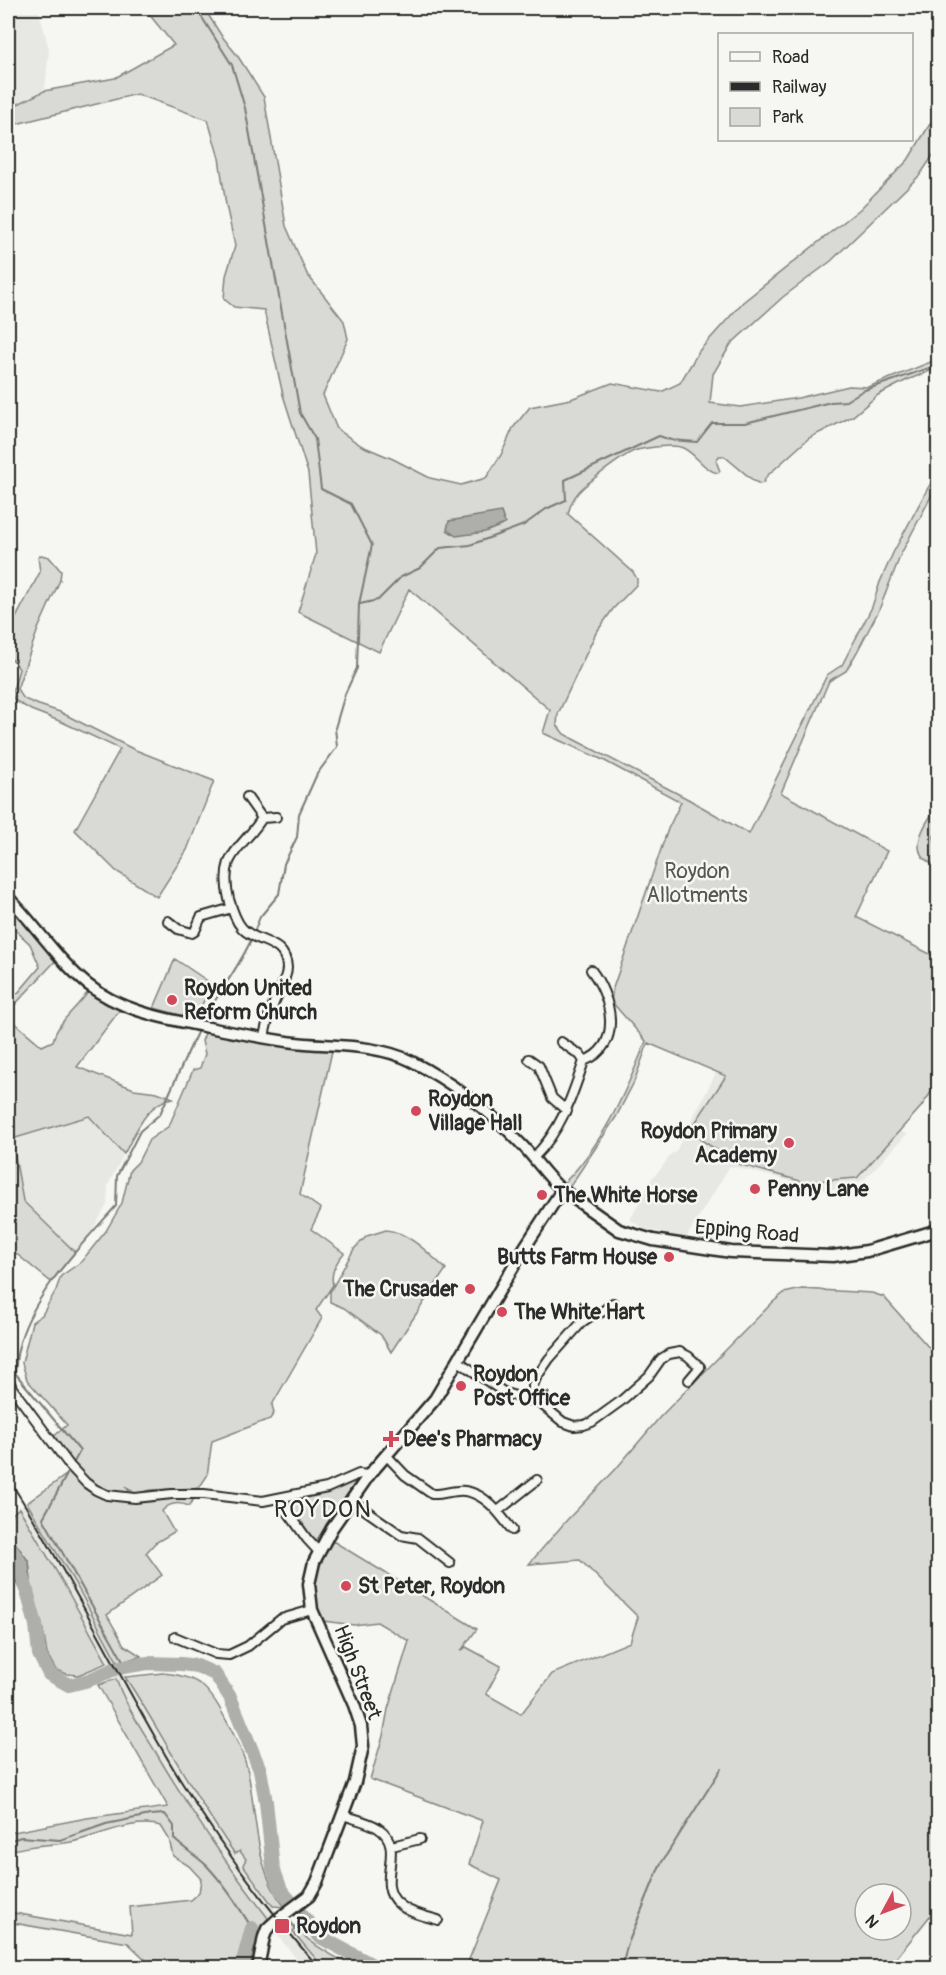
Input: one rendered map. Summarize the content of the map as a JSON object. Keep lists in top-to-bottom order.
{
  "streets": {
    "main road": ["Epping Road", "High Street"]
  },
  "crossings": [
    ["Epping Road", "High Street"]
  ],
  "districts": ["ROYDON"],
  "parks": ["Roydon Allotments"],
  "places": {
    "other": [
      "Roydon United Reform Church",
      "Roydon Village Hall",
      "Roydon Primary Academy",
      "Penny Lane",
      "The White Horse",
      "Butts Farm House",
      "The Crusader",
      "The White Hart",
      "Roydon Post Office",
      "St Peter, Roydon"
    ],
    "health": ["Dee's Pharmacy"],
    "transit": ["Roydon"]
  },
  "legend": ["Road", "Railway", "Park"],
  "north": "bottom left"
}
